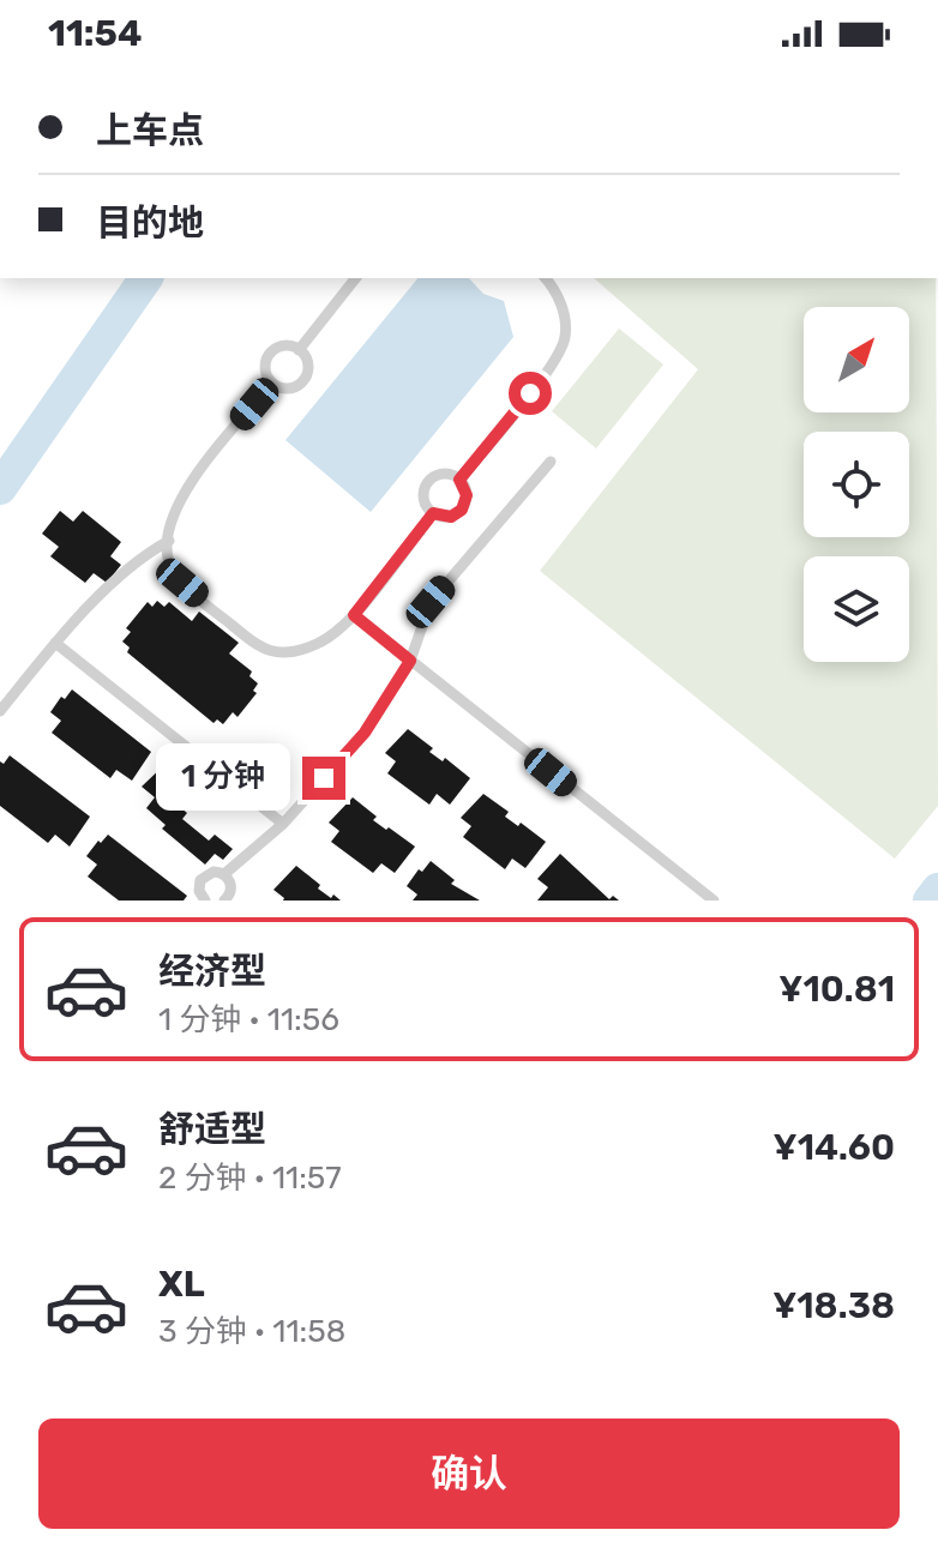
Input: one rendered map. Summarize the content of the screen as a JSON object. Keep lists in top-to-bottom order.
{
  "north": "top right",
  "page": {
    "status": "11:54",
    "banner": ["上车点", "目的地"],
    "bubble": "1 分钟",
    "list": [
      {
        "name": "经济型",
        "note": "1 分钟 · 11:56",
        "value": "¥10.81"
      },
      {
        "name": "舒适型",
        "note": "2 分钟 · 11:57",
        "value": "¥14.60"
      },
      {
        "name": "XL",
        "note": "3 分钟 · 11:58",
        "value": "¥18.38"
      }
    ],
    "buttons": "确认"
  }
}
